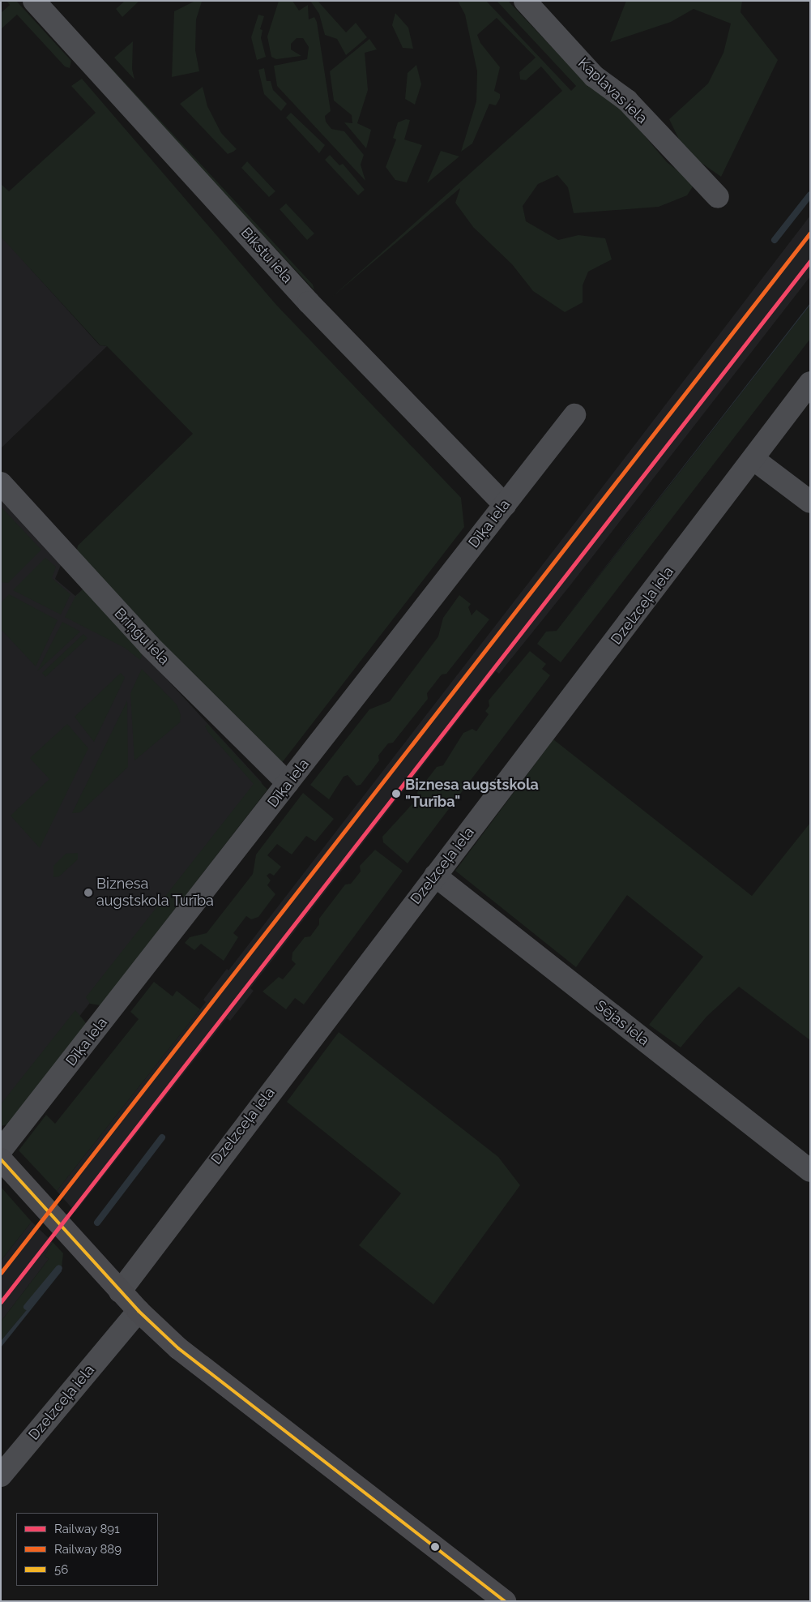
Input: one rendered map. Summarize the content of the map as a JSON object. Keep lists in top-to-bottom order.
{
  "streets": {
    "street": [
      "Kaplavas iela",
      "Bikstu iela",
      "Dīķa iela",
      "Dzelzceļa iela",
      "Briņģu iela",
      "Sējas iela"
    ]
  },
  "crossings": [
    ["Bikstu iela", "Dīķa iela"],
    ["Dīķa iela", "Briņģu iela"],
    ["Dzelzceļa iela", "Sējas iela"]
  ],
  "places": ["Biznesa augstskola \"Turība\"", "Biznesa augstskola Turība"],
  "lines": ["rail line 889", "rail line 891", "transit line 56"],
  "legend": ["Railway 891", "Railway 889", "56"]
}
